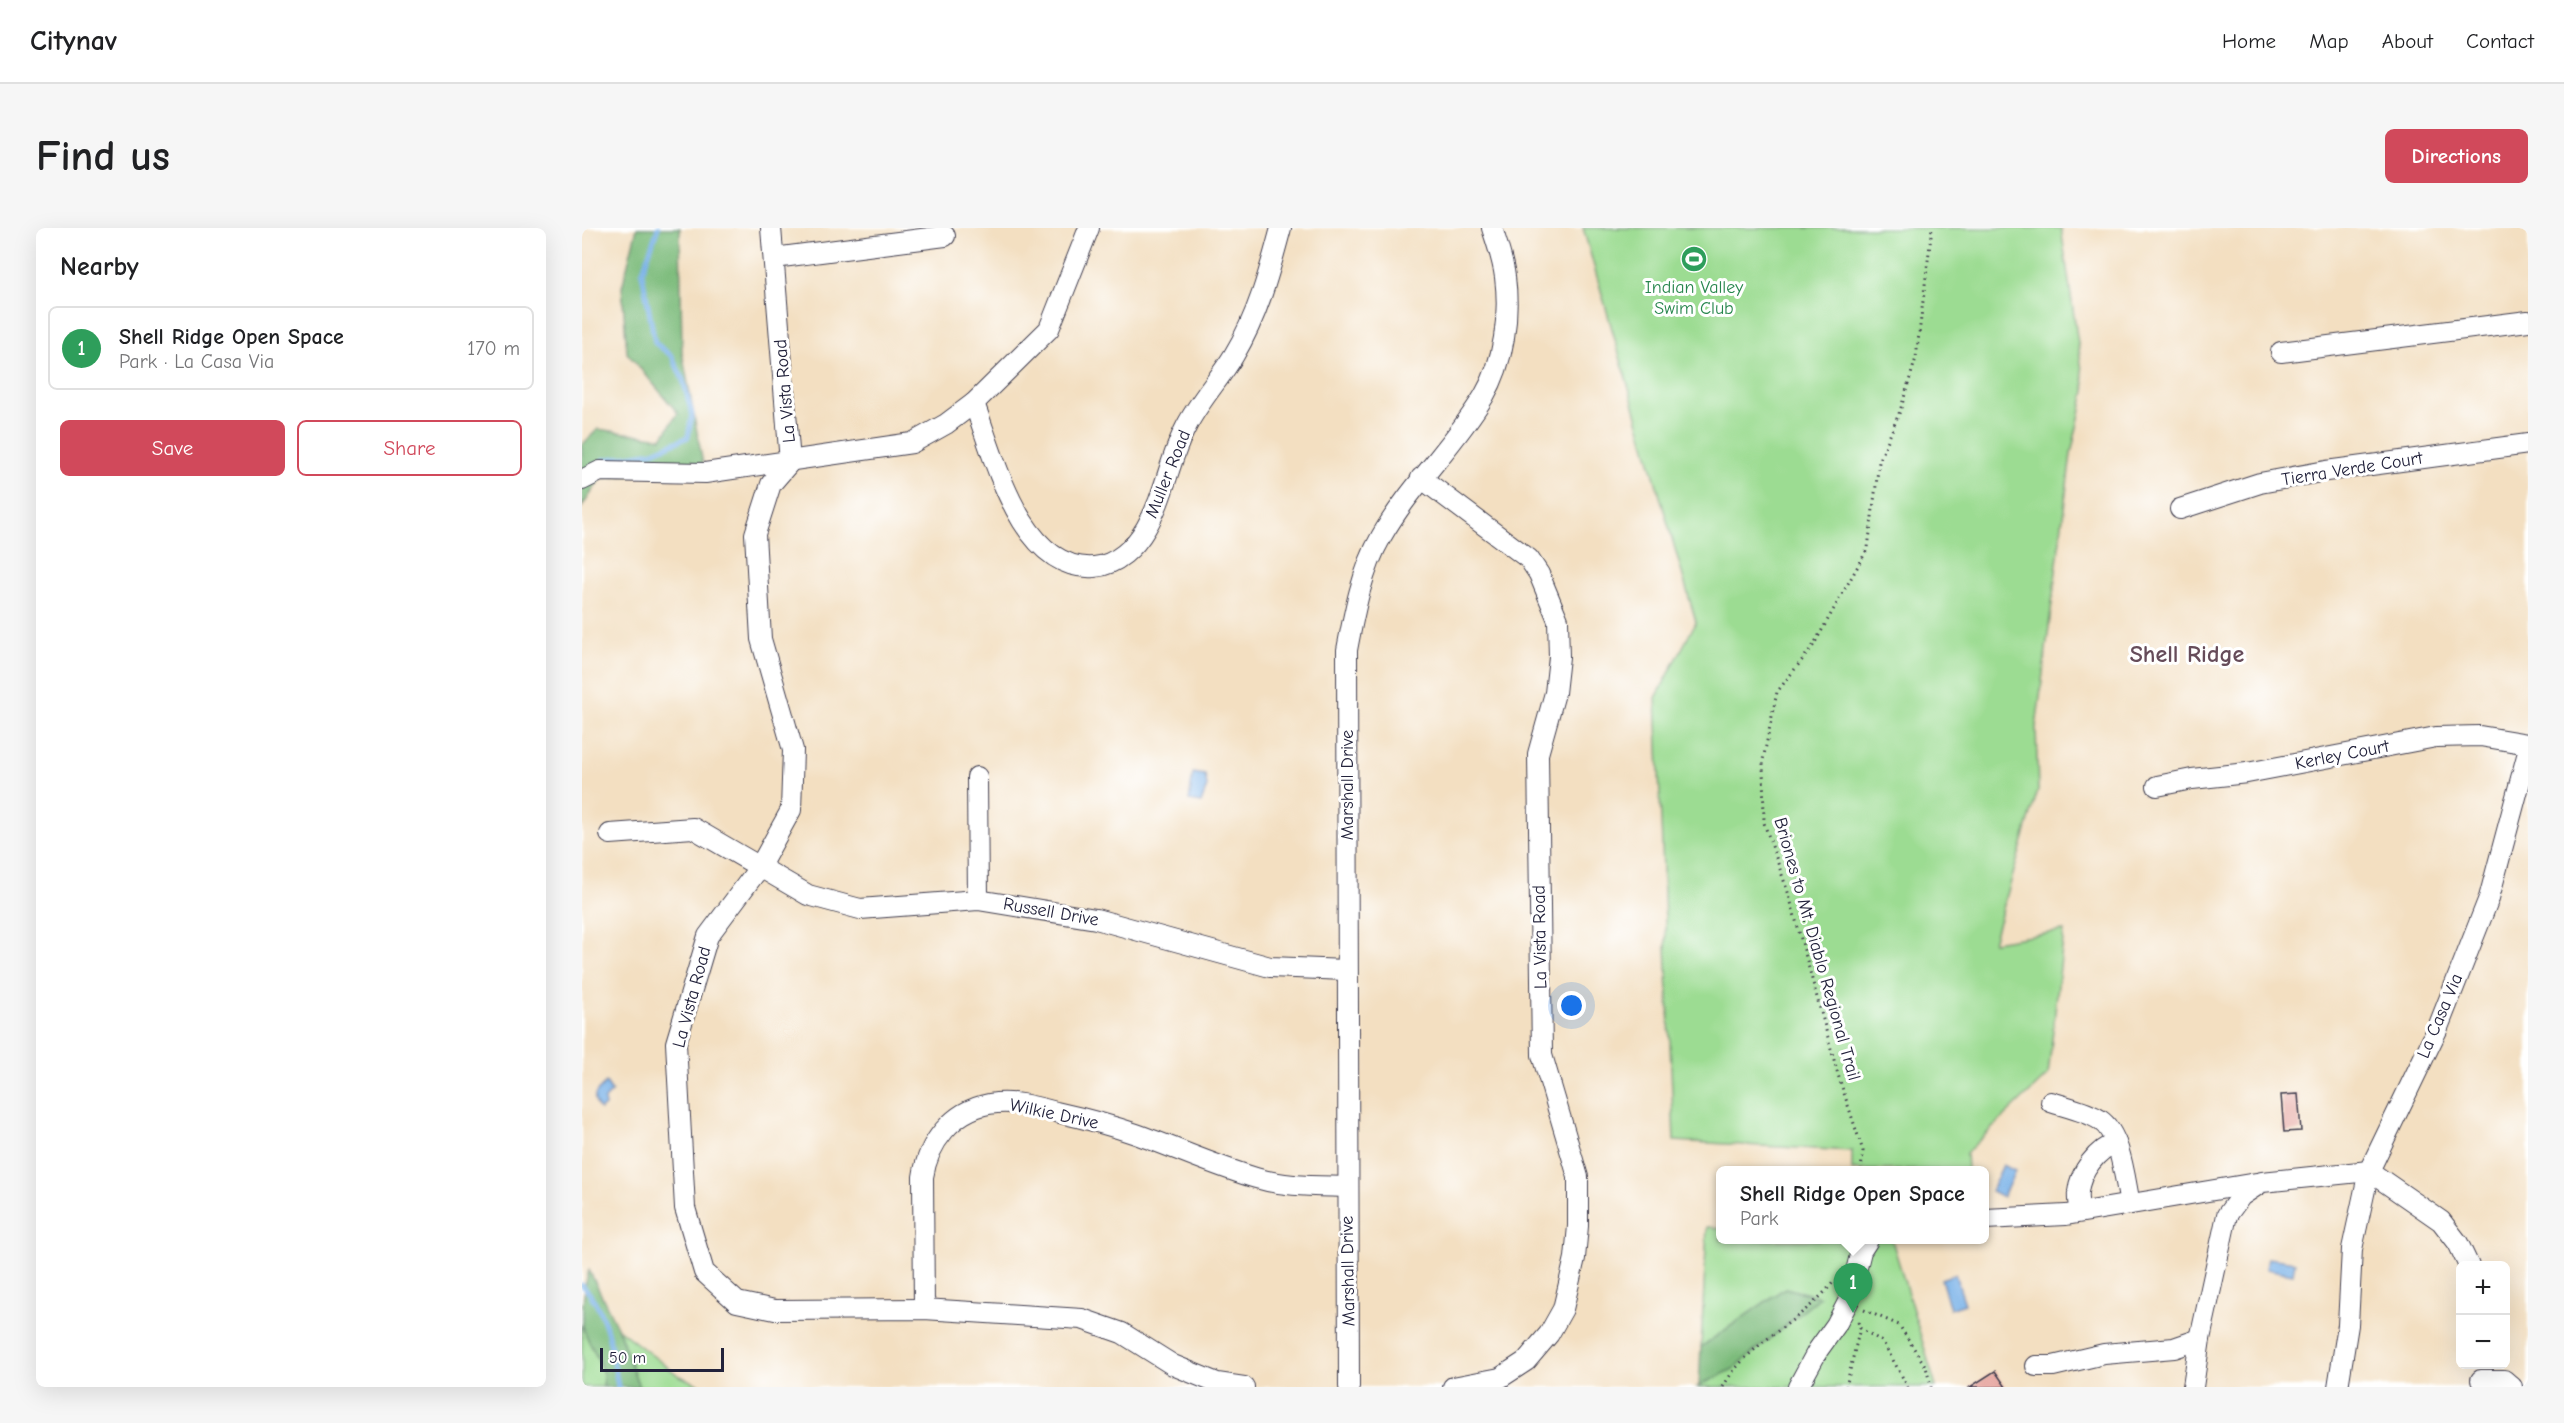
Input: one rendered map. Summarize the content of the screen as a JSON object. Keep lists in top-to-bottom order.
{
  "streets": {
    "street": [
      "La Vista Road",
      "Tierra Verde Court",
      "Muller Road",
      "Kerley Court",
      "Marshall Drive",
      "Russell Drive",
      "La Casa Via",
      "Wilkie Drive"
    ],
    "path": ["Briones to Mt. Diablo Regional Trail"]
  },
  "crossings": [
    ["La Vista Road", "Marshall Drive"],
    ["La Vista Road", "Russell Drive"],
    ["La Vista Road", "Wilkie Drive"],
    ["Marshall Drive", "Russell Drive"],
    ["Marshall Drive", "Wilkie Drive"]
  ],
  "districts": ["Shell Ridge"],
  "places": {
    "sports": ["Indian Valley Swim Club"]
  },
  "scale_bar": "50 m",
  "page": {
    "header": "Citynav",
    "nav": [
      "Home",
      "Map",
      "About",
      "Contact"
    ],
    "buttons": [
      "Directions",
      ["Save", "Share"]
    ],
    "title": "Find us",
    "heading": "Nearby",
    "list": [
      {
        "mark": "1",
        "name": "Shell Ridge Open Space",
        "note": "Park · La Casa Via",
        "value": "170 m"
      }
    ],
    "popup": ["Shell Ridge Open Space", "Park"],
    "map_buttons": ["+", "−"],
    "pins": "1",
    "scale": "50 m"
  }
}
